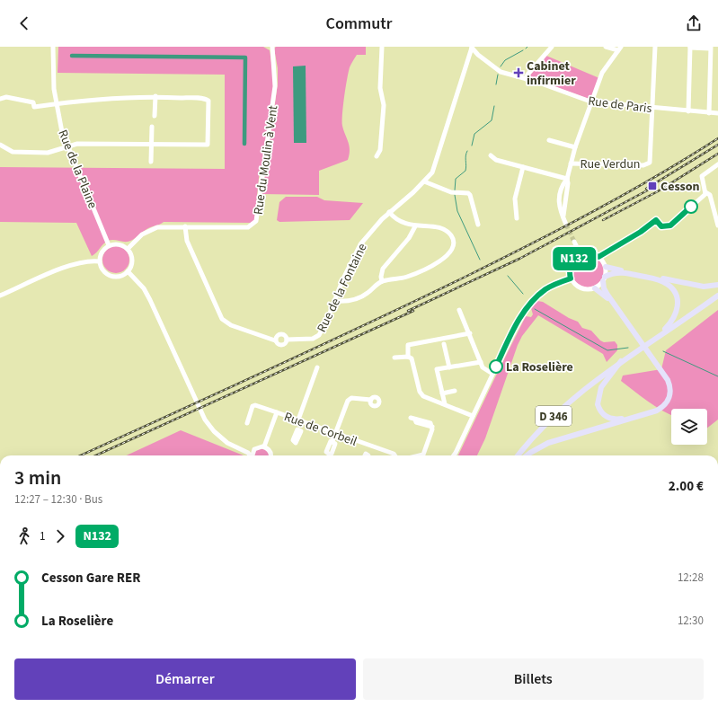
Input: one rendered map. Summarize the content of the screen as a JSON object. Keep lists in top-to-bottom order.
{
  "streets": {
    "main road": ["D 346"],
    "street": [
      "Rue de Paris",
      "Rue du Moulin à Vent",
      "Rue Verdun",
      "Rue de la Plaine",
      "Rue de la Fontaine",
      "Rue de Corbeil"
    ]
  },
  "crossings": [
    ["Rue de Paris", "Rue Verdun"],
    ["Rue de Paris", "Rue de la Fontaine"],
    ["Rue du Moulin à Vent", "Rue de la Plaine"]
  ],
  "places": {
    "health": ["Cabinet infirmier"],
    "transit": ["Cesson"],
    "other": ["La Roselière"]
  },
  "lines": ["bus line N132"],
  "page": {
    "header": "Commutr",
    "on_map": "N132",
    "heading": ["3 min", "12:27 – 12:30 · Bus", "2.00 €"],
    "legs": ["1", "N132"],
    "list": [
      {
        "name": "Cesson Gare RER",
        "value": "12:28"
      },
      {
        "name": "La Roselière",
        "value": "12:30"
      }
    ],
    "buttons": ["Démarrer", "Billets"]
  }
}
